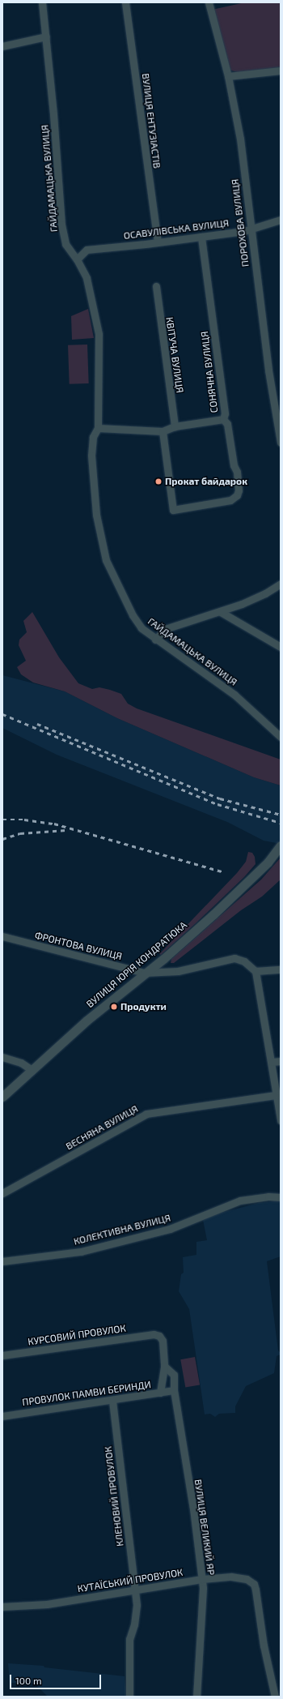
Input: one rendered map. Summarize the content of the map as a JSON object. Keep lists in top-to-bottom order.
{
  "streets": {
    "street": [
      "ВУЛИЦЯ ЕНТУЗІАСТІВ",
      "ГАЙДАМАЦЬКА ВУЛИЦЯ",
      "ПОРОХОВА ВУЛИЦЯ",
      "ОСАВУЛІВСЬКА ВУЛИЦЯ",
      "КВІТУЧА ВУЛИЦЯ",
      "СОНЯЧНА ВУЛИЦЯ",
      "ФРОНТОВА ВУЛИЦЯ",
      "ВУЛИЦЯ ЮРІЯ КОНДРАТЮКА",
      "ВЕСНЯНА ВУЛИЦЯ",
      "КОЛЕКТИВНА ВУЛИЦЯ",
      "КУРСОВИЙ ПРОВУЛОК",
      "ПРОВУЛОК ПАМВИ БЕРИНДИ",
      "КЛЕНОВИЙ ПРОВУЛОК",
      "ВУЛИЦЯ ВЕЛИКИЙ ЯР",
      "КУТАЇСЬКИЙ ПРОВУЛОК"
    ]
  },
  "crossings": [
    ["ВУЛИЦЯ ЕНТУЗІАСТІВ", "ОСАВУЛІВСЬКА ВУЛИЦЯ"],
    ["ГАЙДАМАЦЬКА ВУЛИЦЯ", "ОСАВУЛІВСЬКА ВУЛИЦЯ"],
    ["ПОРОХОВА ВУЛИЦЯ", "ОСАВУЛІВСЬКА ВУЛИЦЯ"],
    ["ОСАВУЛІВСЬКА ВУЛИЦЯ", "СОНЯЧНА ВУЛИЦЯ"],
    ["ФРОНТОВА ВУЛИЦЯ", "ВУЛИЦЯ ЮРІЯ КОНДРАТЮКА"],
    ["КУРСОВИЙ ПРОВУЛОК", "ВУЛИЦЯ ВЕЛИКИЙ ЯР"],
    ["ПРОВУЛОК ПАМВИ БЕРИНДИ", "КЛЕНОВИЙ ПРОВУЛОК"],
    ["ПРОВУЛОК ПАМВИ БЕРИНДИ", "ВУЛИЦЯ ВЕЛИКИЙ ЯР"],
    ["КЛЕНОВИЙ ПРОВУЛОК", "КУТАЇСЬКИЙ ПРОВУЛОК"],
    ["ВУЛИЦЯ ВЕЛИКИЙ ЯР", "КУТАЇСЬКИЙ ПРОВУЛОК"]
  ],
  "places": ["Прокат байдарок", "Продукти"],
  "scale_bar": "100 m"
}
